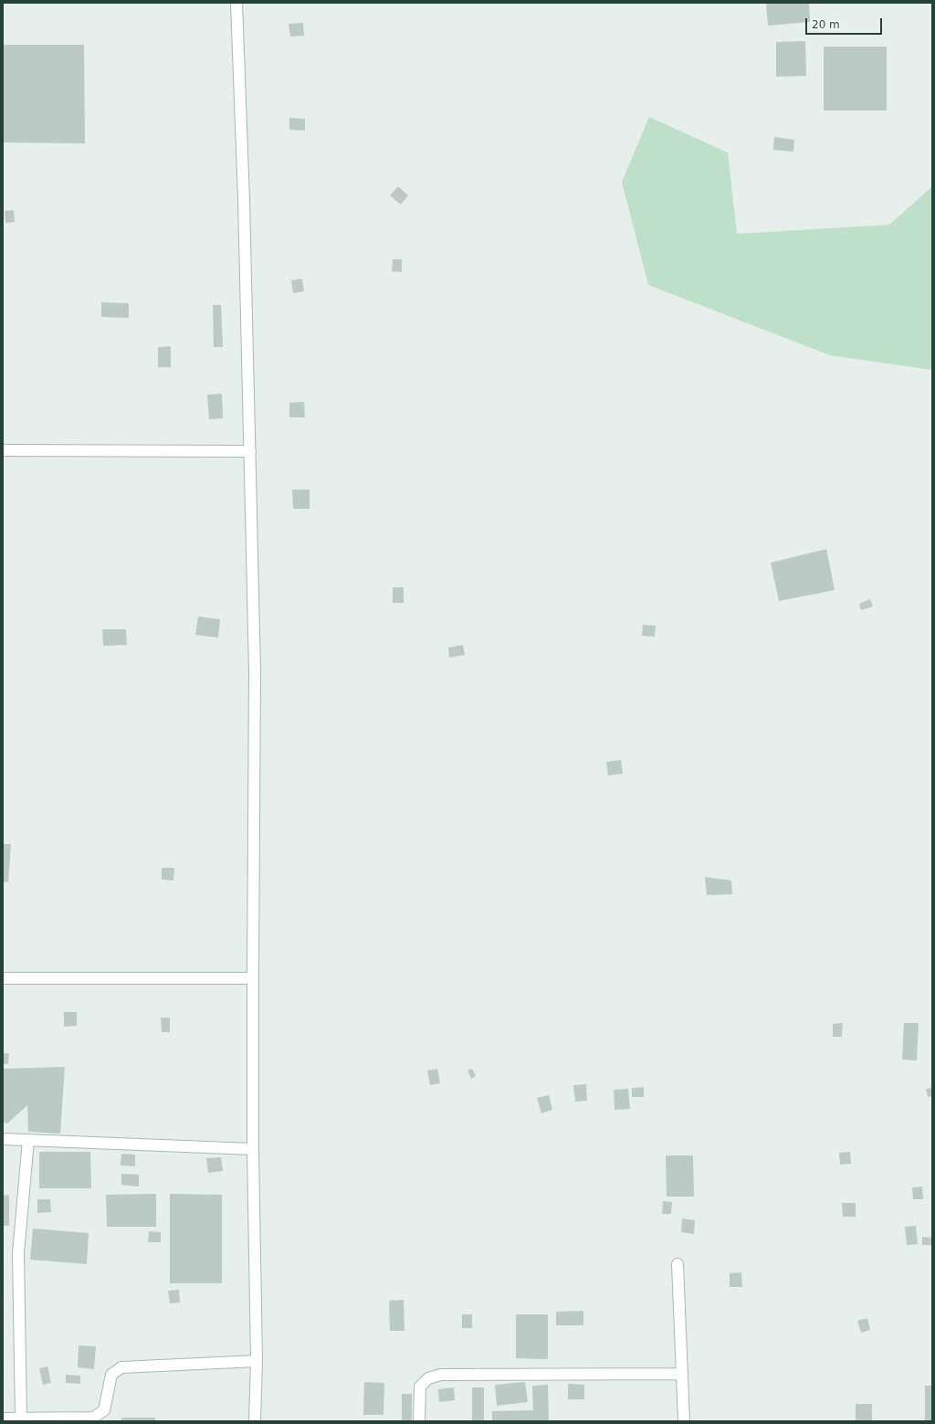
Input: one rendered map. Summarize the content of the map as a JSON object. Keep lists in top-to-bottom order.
{
  "scale_bar": "20 m"
}
